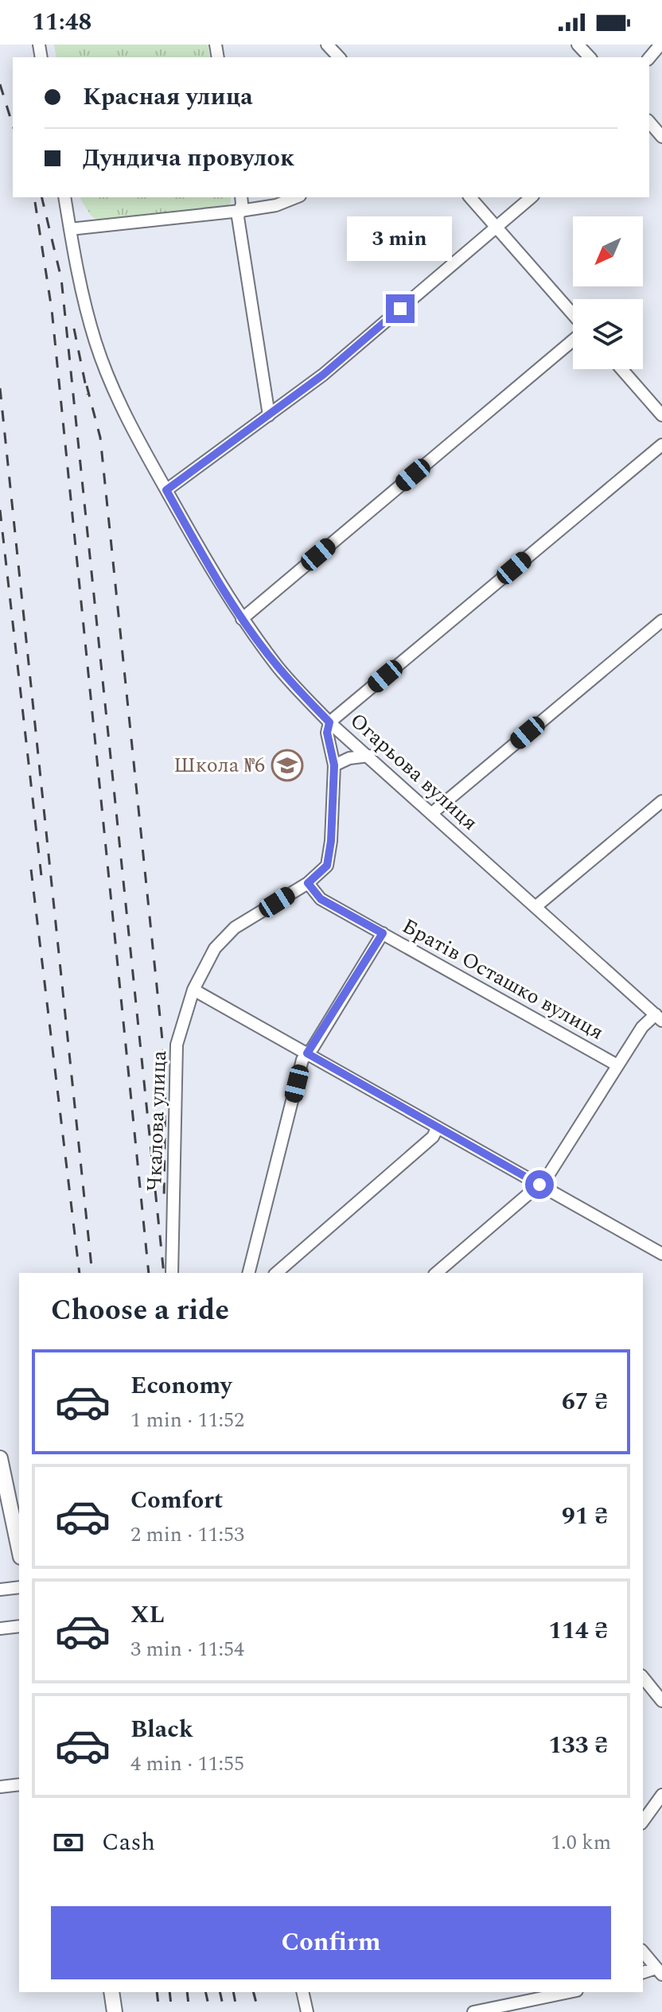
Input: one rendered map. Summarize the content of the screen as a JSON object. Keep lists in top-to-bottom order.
{
  "streets": {
    "street": ["Огарьова вулиця", "Братів Осташко вулиця", "Чкалова улица"]
  },
  "crossings": [
    ["Огарьова вулиця", "Чкалова улица"],
    ["Братів Осташко вулиця", "Чкалова улица"]
  ],
  "places": {
    "school or university": ["Школа №6"]
  },
  "north": "bottom left",
  "page": {
    "status": "11:48",
    "banner": ["Красная улица", "Дундича провулок"],
    "bubble": "3 min",
    "heading": "Choose a ride",
    "list": [
      {
        "name": "Economy",
        "note": "1 min · 11:52",
        "value": "67 ₴"
      },
      {
        "name": "Comfort",
        "note": "2 min · 11:53",
        "value": "91 ₴"
      },
      {
        "name": "XL",
        "note": "3 min · 11:54",
        "value": "114 ₴"
      },
      {
        "name": "Black",
        "note": "4 min · 11:55",
        "value": "133 ₴"
      }
    ],
    "pay": ["Cash", "1.0 km"],
    "buttons": "Confirm"
  }
}
